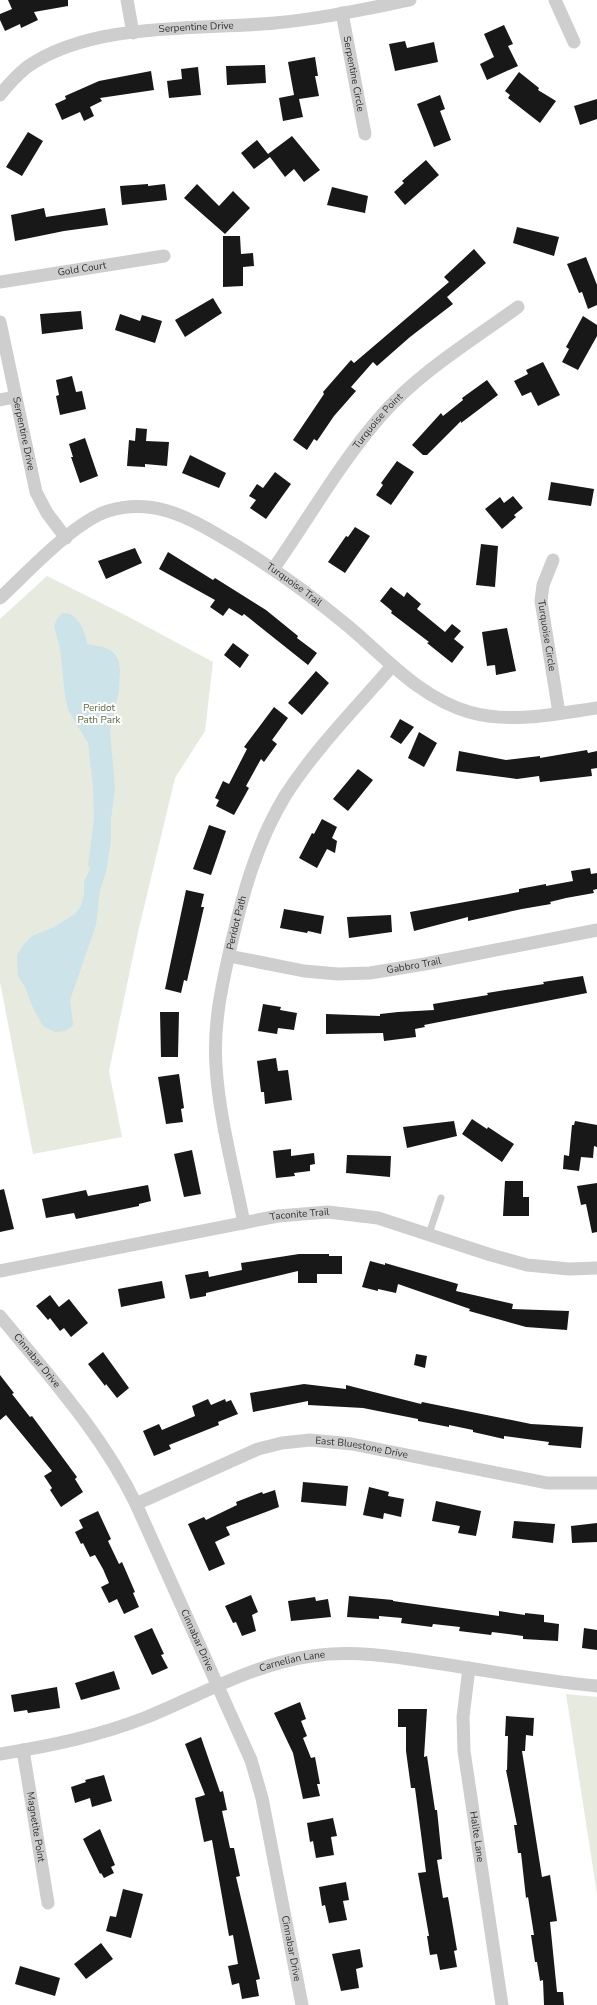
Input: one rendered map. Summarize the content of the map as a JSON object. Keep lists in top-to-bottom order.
{
  "streets": {
    "street": [
      "Serpentine Drive",
      "Serpentine Circle",
      "Gold Court",
      "Turquoise Point",
      "Turquoise Trail",
      "Turquoise Circle",
      "Peridot Path",
      "Gabbro Trail",
      "Taconite Trail",
      "Cinnabar Drive",
      "East Bluestone Drive",
      "Carnelian Lane",
      "Magnetite Point",
      "Halite Lane"
    ]
  },
  "crossings": [
    ["Serpentine Drive", "Serpentine Circle"],
    ["Serpentine Drive", "Turquoise Trail"],
    ["Turquoise Point", "Turquoise Trail"],
    ["Turquoise Trail", "Turquoise Circle"],
    ["Turquoise Trail", "Peridot Path"],
    ["Peridot Path", "Gabbro Trail"],
    ["Peridot Path", "Taconite Trail"],
    ["Cinnabar Drive", "East Bluestone Drive"],
    ["Cinnabar Drive", "Carnelian Lane"],
    ["Carnelian Lane", "Magnetite Point"],
    ["Carnelian Lane", "Halite Lane"]
  ],
  "parks": ["Peridot Path Park"]
}
